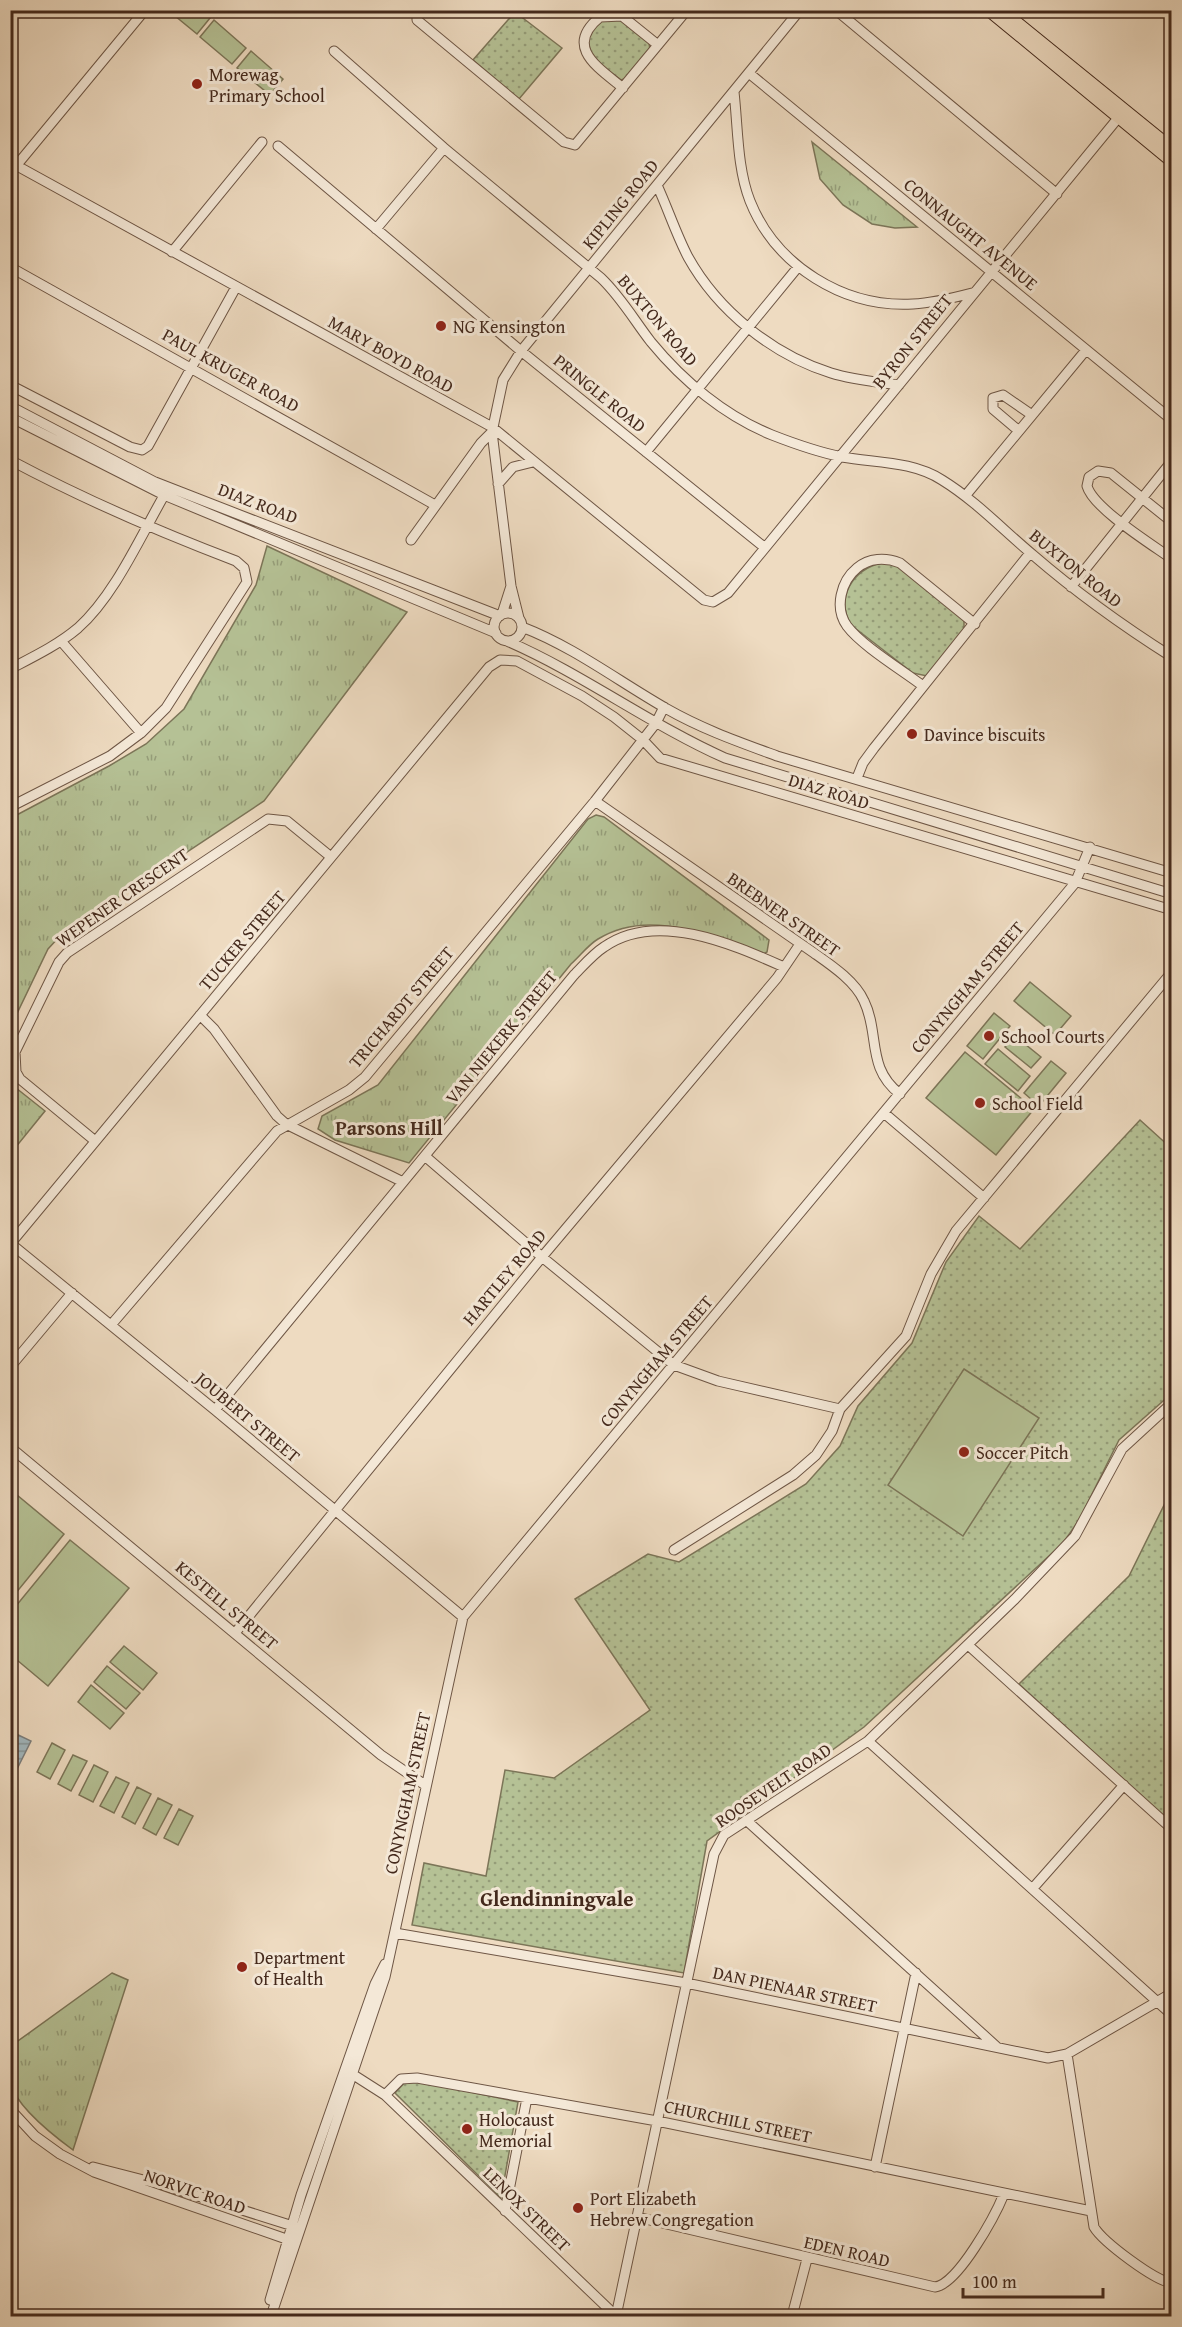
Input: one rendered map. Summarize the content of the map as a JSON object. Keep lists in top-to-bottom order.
{
  "streets": {
    "street": [
      "KIPLING ROAD",
      "CONNAUGHT AVENUE",
      "BUXTON ROAD",
      "BYRON STREET",
      "MARY BOYD ROAD",
      "PAUL KRUGER ROAD",
      "PRINGLE ROAD",
      "DIAZ ROAD",
      "WEPENER CRESCENT",
      "BREBNER STREET",
      "TUCKER STREET",
      "CONYNGHAM STREET",
      "TRICHARDT STREET",
      "VAN NIEKERK STREET",
      "HARTLEY ROAD",
      "JOUBERT STREET",
      "KESTELL STREET",
      "ROOSEVELT ROAD",
      "DAN PIENAAR STREET",
      "CHURCHILL STREET",
      "NORVIC ROAD",
      "LENOX STREET",
      "EDEN ROAD"
    ]
  },
  "crossings": [
    ["KIPLING ROAD", "CONNAUGHT AVENUE"],
    ["KIPLING ROAD", "BUXTON ROAD"],
    ["KIPLING ROAD", "MARY BOYD ROAD"],
    ["KIPLING ROAD", "PAUL KRUGER ROAD"],
    ["KIPLING ROAD", "PRINGLE ROAD"],
    ["KIPLING ROAD", "DIAZ ROAD"],
    ["CONNAUGHT AVENUE", "BYRON STREET"],
    ["BUXTON ROAD", "BYRON STREET"],
    ["BYRON STREET", "MARY BOYD ROAD"],
    ["BYRON STREET", "PRINGLE ROAD"],
    ["DIAZ ROAD", "TUCKER STREET"],
    ["DIAZ ROAD", "CONYNGHAM STREET"],
    ["DIAZ ROAD", "TRICHARDT STREET"],
    ["WEPENER CRESCENT", "TUCKER STREET"],
    ["BREBNER STREET", "CONYNGHAM STREET"],
    ["BREBNER STREET", "TRICHARDT STREET"],
    ["BREBNER STREET", "HARTLEY ROAD"],
    ["TUCKER STREET", "JOUBERT STREET"],
    ["CONYNGHAM STREET", "JOUBERT STREET"],
    ["CONYNGHAM STREET", "KESTELL STREET"],
    ["CONYNGHAM STREET", "DAN PIENAAR STREET"],
    ["CONYNGHAM STREET", "NORVIC ROAD"],
    ["CONYNGHAM STREET", "LENOX STREET"],
    ["TRICHARDT STREET", "JOUBERT STREET"],
    ["VAN NIEKERK STREET", "HARTLEY ROAD"],
    ["VAN NIEKERK STREET", "JOUBERT STREET"],
    ["HARTLEY ROAD", "JOUBERT STREET"],
    ["HARTLEY ROAD", "KESTELL STREET"],
    ["ROOSEVELT ROAD", "DAN PIENAAR STREET"],
    ["ROOSEVELT ROAD", "CHURCHILL STREET"],
    ["ROOSEVELT ROAD", "LENOX STREET"],
    ["ROOSEVELT ROAD", "EDEN ROAD"],
    ["CHURCHILL STREET", "LENOX STREET"],
    ["CHURCHILL STREET", "EDEN ROAD"]
  ],
  "districts": ["Parsons Hill", "Glendinningvale"],
  "places": [
    "Morewag Primary School",
    "NG Kensington",
    "Davince biscuits",
    "School Courts",
    "School Field",
    "Soccer Pitch",
    "Department of Health",
    "Holocaust Memorial",
    "Port Elizabeth Hebrew Congregation"
  ],
  "scale_bar": "100 m"
}
